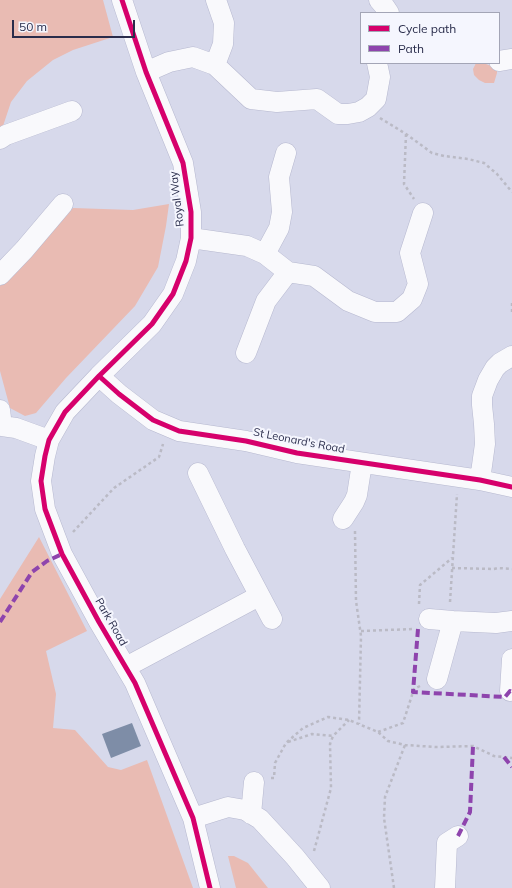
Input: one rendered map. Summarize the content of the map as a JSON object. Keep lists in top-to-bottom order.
{
  "streets": {
    "street": ["Royal Way", "St Leonard's Road", "Park Road"]
  },
  "crossings": [
    ["Royal Way", "St Leonard's Road"],
    ["Royal Way", "Park Road"],
    ["St Leonard's Road", "Park Road"]
  ],
  "legend": ["Cycle path", "Path"],
  "scale_bar": "50 m"
}
